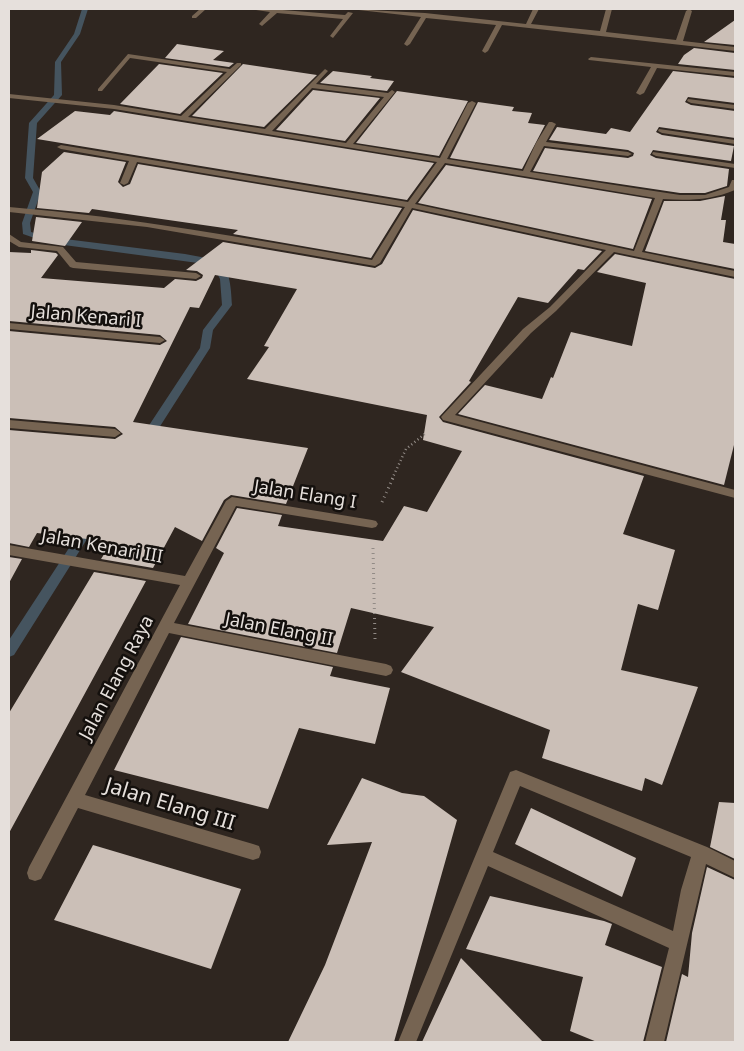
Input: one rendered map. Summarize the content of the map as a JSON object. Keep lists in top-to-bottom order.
{
  "streets": {
    "street": [
      "Jalan Kenari I",
      "Jalan Elang I",
      "Jalan Kenari III",
      "Jalan Elang II",
      "Jalan Elang Raya",
      "Jalan Elang III"
    ]
  },
  "crossings": [
    ["Jalan Elang I", "Jalan Elang Raya"],
    ["Jalan Kenari III", "Jalan Elang Raya"],
    ["Jalan Elang II", "Jalan Elang Raya"],
    ["Jalan Elang Raya", "Jalan Elang III"]
  ]
}
